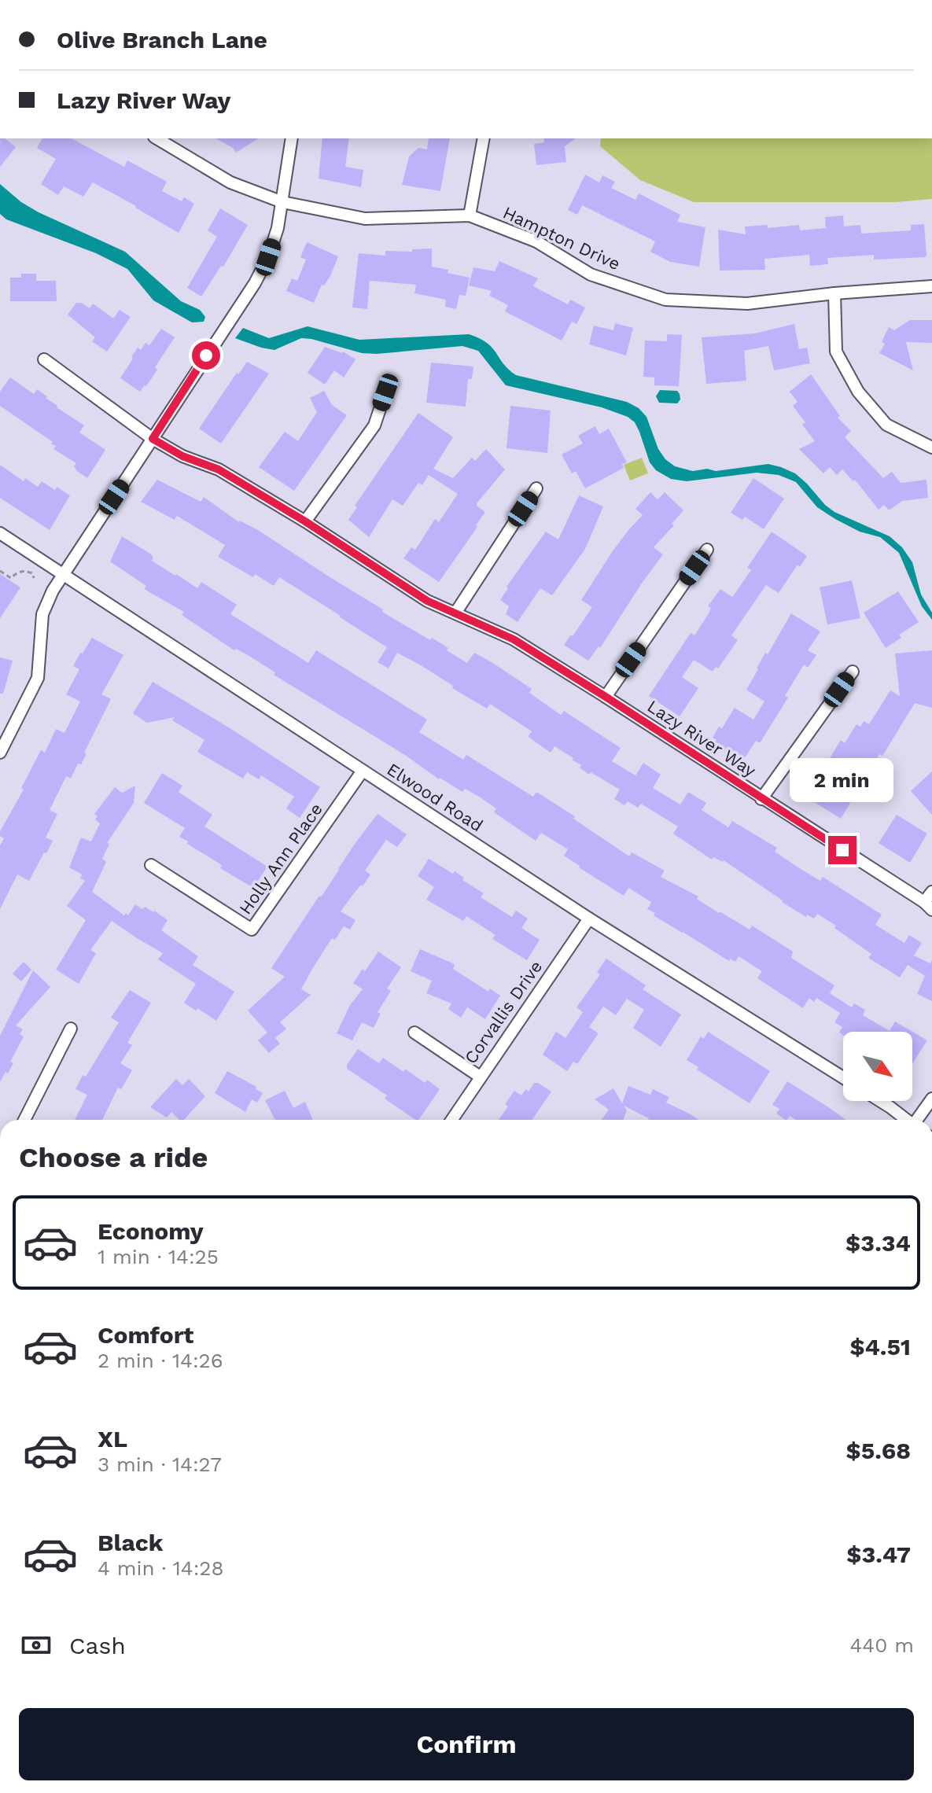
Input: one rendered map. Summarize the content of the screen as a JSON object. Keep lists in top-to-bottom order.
{
  "streets": {
    "street": [
      "Hampton Drive",
      "Lazy River Way",
      "Elwood Road",
      "Holly Ann Place",
      "Corvallis Drive"
    ]
  },
  "crossings": [
    ["Elwood Road", "Holly Ann Place"],
    ["Elwood Road", "Corvallis Drive"]
  ],
  "north": "bottom right",
  "page": {
    "banner": ["Olive Branch Lane", "Lazy River Way"],
    "bubble": "2 min",
    "heading": "Choose a ride",
    "list": [
      {
        "name": "Economy",
        "note": "1 min · 14:25",
        "value": "$3.34"
      },
      {
        "name": "Comfort",
        "note": "2 min · 14:26",
        "value": "$4.51"
      },
      {
        "name": "XL",
        "note": "3 min · 14:27",
        "value": "$5.68"
      },
      {
        "name": "Black",
        "note": "4 min · 14:28",
        "value": "$3.47"
      }
    ],
    "pay": ["Cash", "440 m"],
    "buttons": "Confirm"
  }
}
